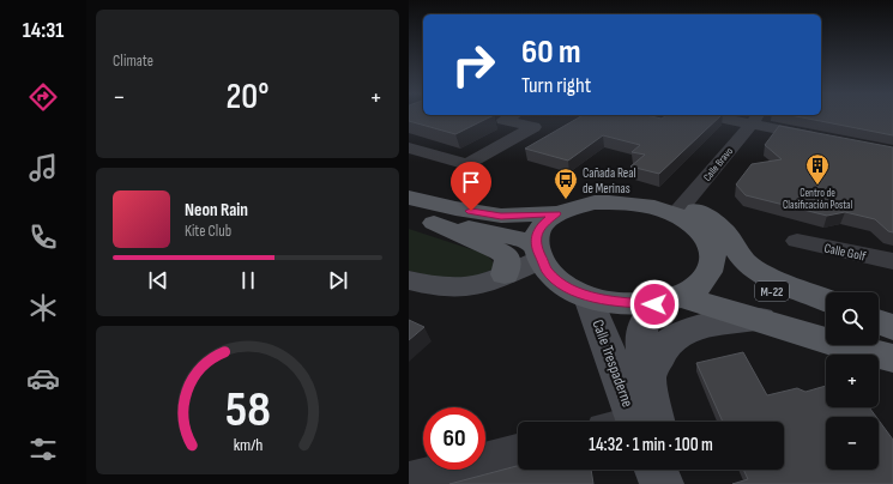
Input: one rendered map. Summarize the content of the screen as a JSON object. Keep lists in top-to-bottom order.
{
  "streets": {
    "main road": ["M-22"],
    "street": ["Calle Bravo", "Calle Golf", "Calle Trespaderne"]
  },
  "crossings": [
    ["Calle Bravo", "M-22"],
    ["Calle Bravo", "Calle Trespaderne"],
    ["M-22", "Calle Trespaderne"]
  ],
  "places": {
    "building": ["Centro de Clasificación Postal"],
    "bus stop": ["Cañada Real de Merinas"]
  },
  "page": {
    "tabs": "14:31",
    "tile": "Climate",
    "turn": ["60 m", "Turn right"],
    "heat": ["−", "20°", "+"],
    "song": ["Neon Rain", "Kite Club"],
    "map_buttons": ["+", "−"],
    "limit": "60",
    "trip": "14:32 · 1 min · 100 m",
    "gauge": ["58", "km/h"]
  }
}
